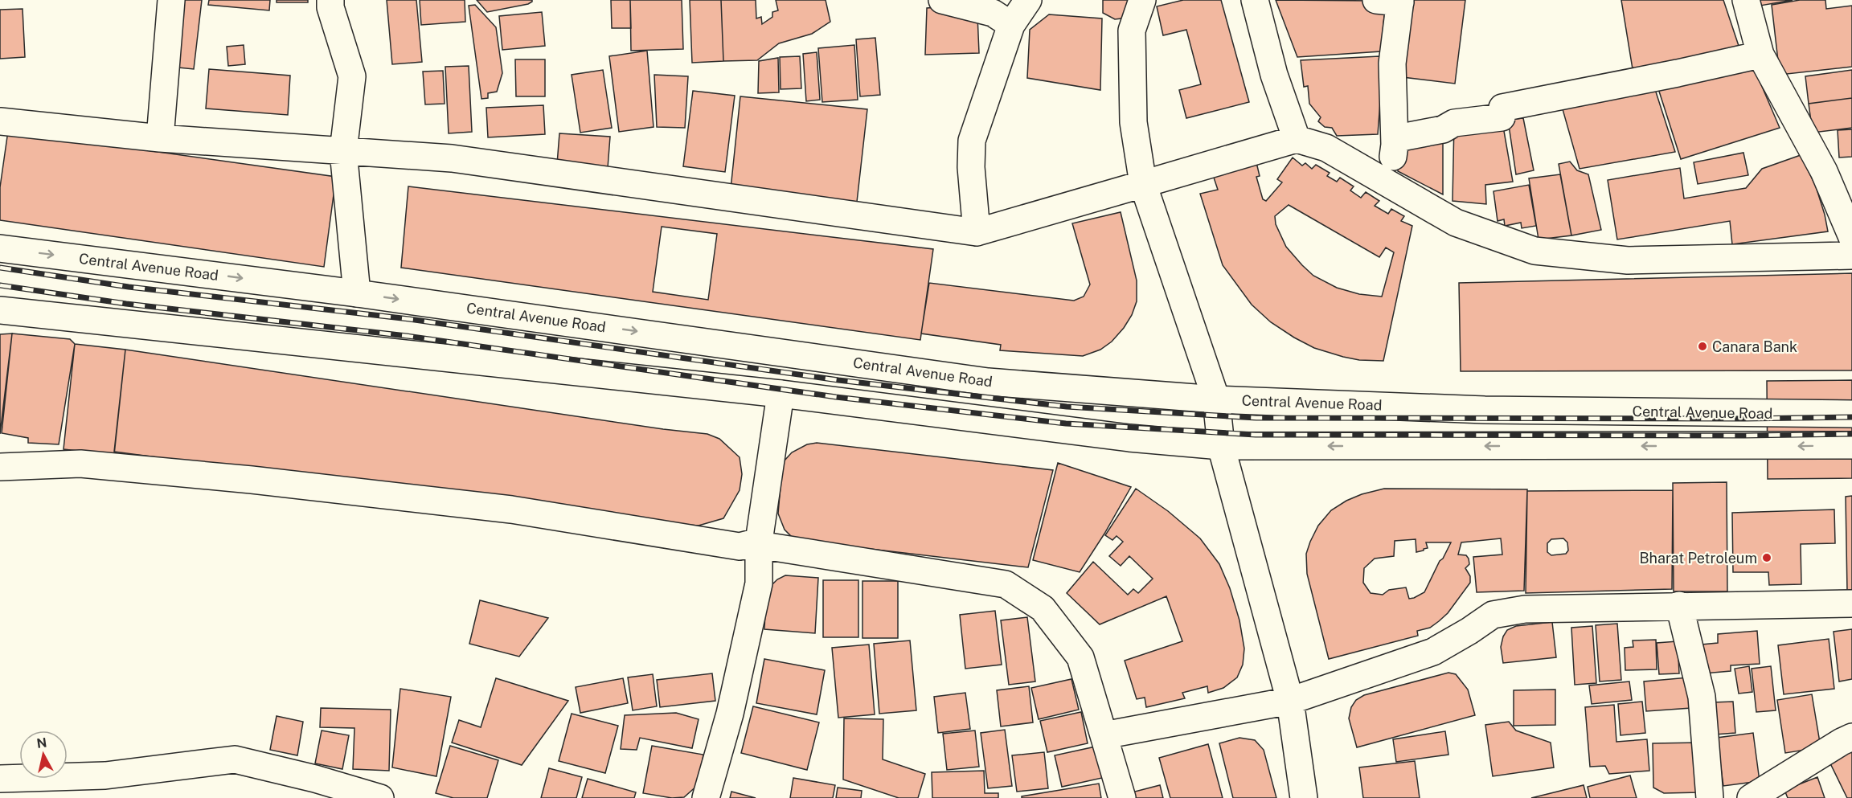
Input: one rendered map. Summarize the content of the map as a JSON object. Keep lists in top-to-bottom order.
{
  "streets": {
    "street": ["Central Avenue Road"]
  },
  "places": ["Canara Bank", "Bharat Petroleum"],
  "north": "top"
}
